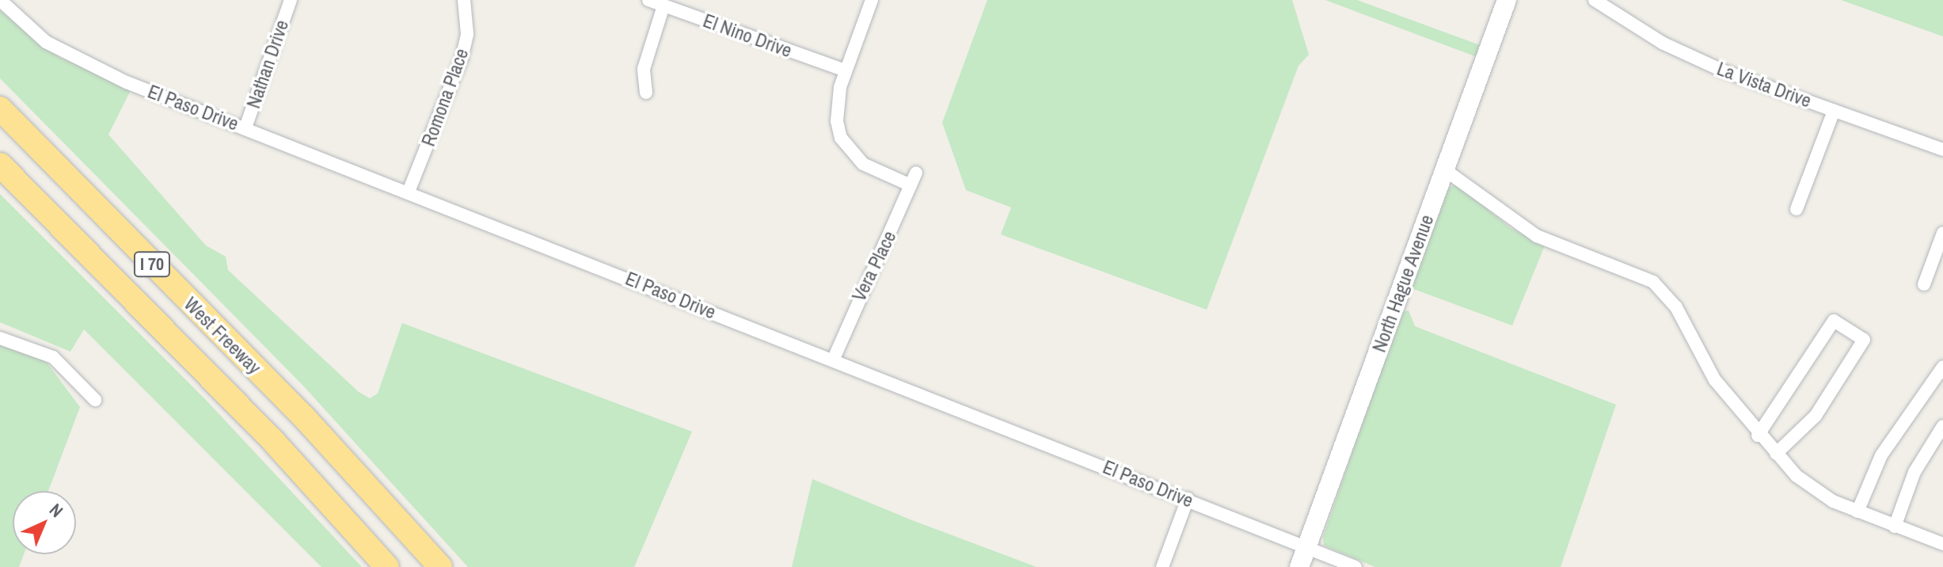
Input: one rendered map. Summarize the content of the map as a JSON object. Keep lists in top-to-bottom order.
{
  "streets": {
    "highway": ["I 70", "West Freeway"],
    "main road": ["North Hague Avenue"],
    "street": [
      "El Nino Drive",
      "Nathan Drive",
      "La Vista Drive",
      "Romona Place",
      "El Paso Drive",
      "Vera Place"
    ]
  },
  "crossings": [
    ["El Nino Drive", "Vera Place"],
    ["Nathan Drive", "El Paso Drive"],
    ["Romona Place", "El Paso Drive"],
    ["El Paso Drive", "Vera Place"],
    ["El Paso Drive", "North Hague Avenue"]
  ],
  "north": "top right"
}
